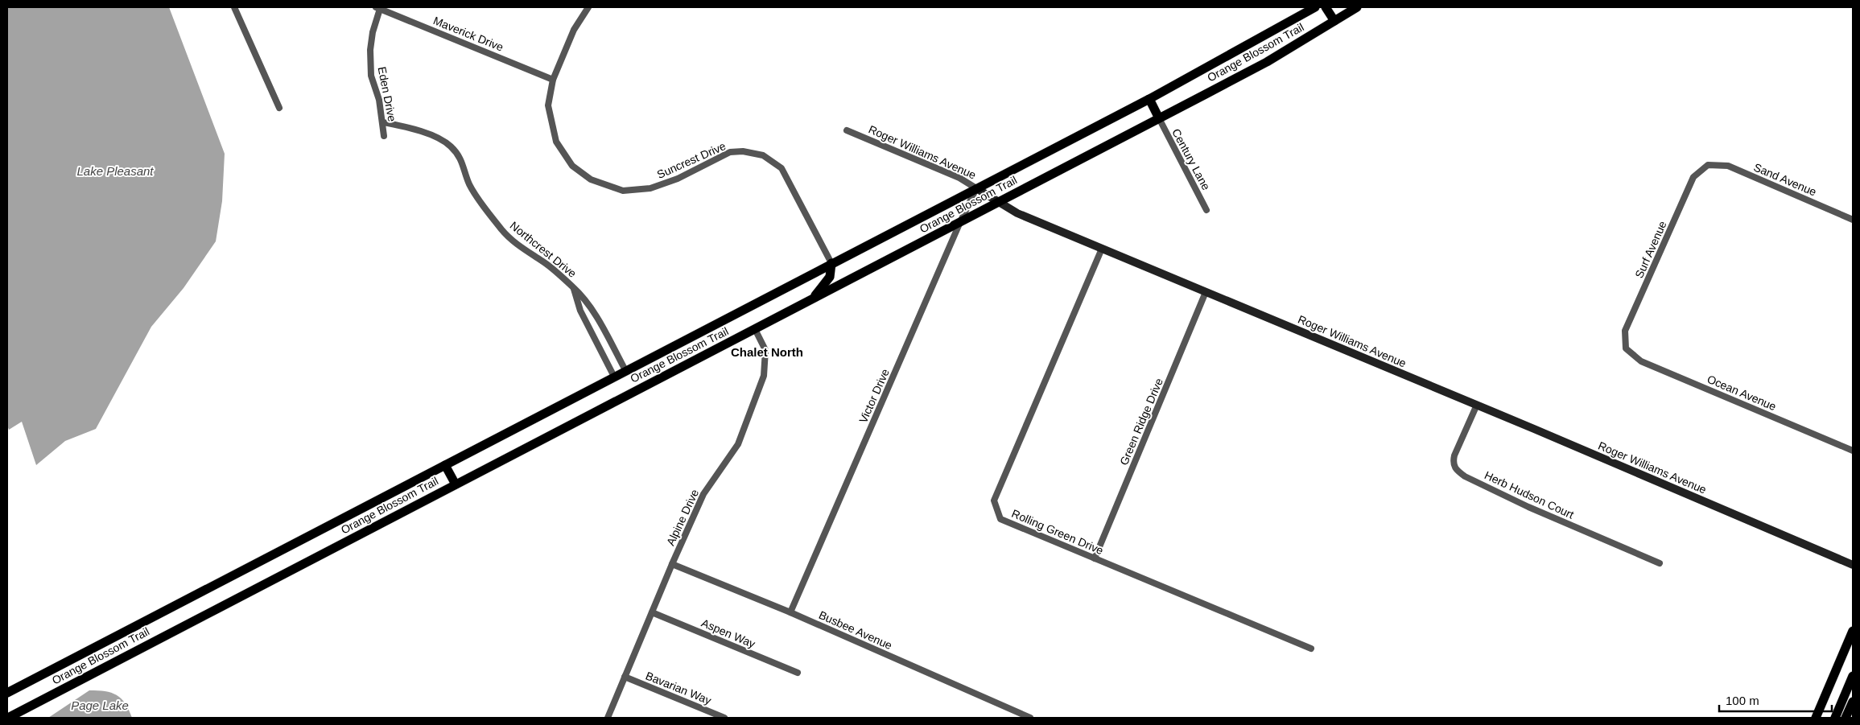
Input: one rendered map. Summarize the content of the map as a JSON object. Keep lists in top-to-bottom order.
{
  "streets": {
    "main road": ["Orange Blossom Trail"],
    "street": [
      "Maverick Drive",
      "Eden Drive",
      "Roger Williams Avenue",
      "Century Lane",
      "Suncrest Drive",
      "Sand Avenue",
      "Northcrest Drive",
      "Surf Avenue",
      "Ocean Avenue",
      "Victor Drive",
      "Green Ridge Drive",
      "Herb Hudson Court",
      "Alpine Drive",
      "Rolling Green Drive",
      "Busbee Avenue",
      "Aspen Way",
      "Bavarian Way"
    ]
  },
  "crossings": [
    ["Maverick Drive", "Eden Drive"],
    ["Maverick Drive", "Suncrest Drive"],
    ["Orange Blossom Trail", "Roger Williams Avenue"],
    ["Orange Blossom Trail", "Century Lane"],
    ["Orange Blossom Trail", "Suncrest Drive"],
    ["Orange Blossom Trail", "Northcrest Drive"],
    ["Orange Blossom Trail", "Victor Drive"],
    ["Orange Blossom Trail", "Alpine Drive"],
    ["Eden Drive", "Northcrest Drive"],
    ["Roger Williams Avenue", "Victor Drive"],
    ["Roger Williams Avenue", "Green Ridge Drive"],
    ["Roger Williams Avenue", "Herb Hudson Court"],
    ["Roger Williams Avenue", "Rolling Green Drive"],
    ["Sand Avenue", "Surf Avenue"],
    ["Surf Avenue", "Ocean Avenue"],
    ["Victor Drive", "Busbee Avenue"],
    ["Green Ridge Drive", "Rolling Green Drive"],
    ["Alpine Drive", "Busbee Avenue"],
    ["Alpine Drive", "Aspen Way"],
    ["Alpine Drive", "Bavarian Way"]
  ],
  "districts": ["Chalet North"],
  "water": ["Lake Pleasant", "Page Lake"],
  "scale_bar": "100 m"
}
